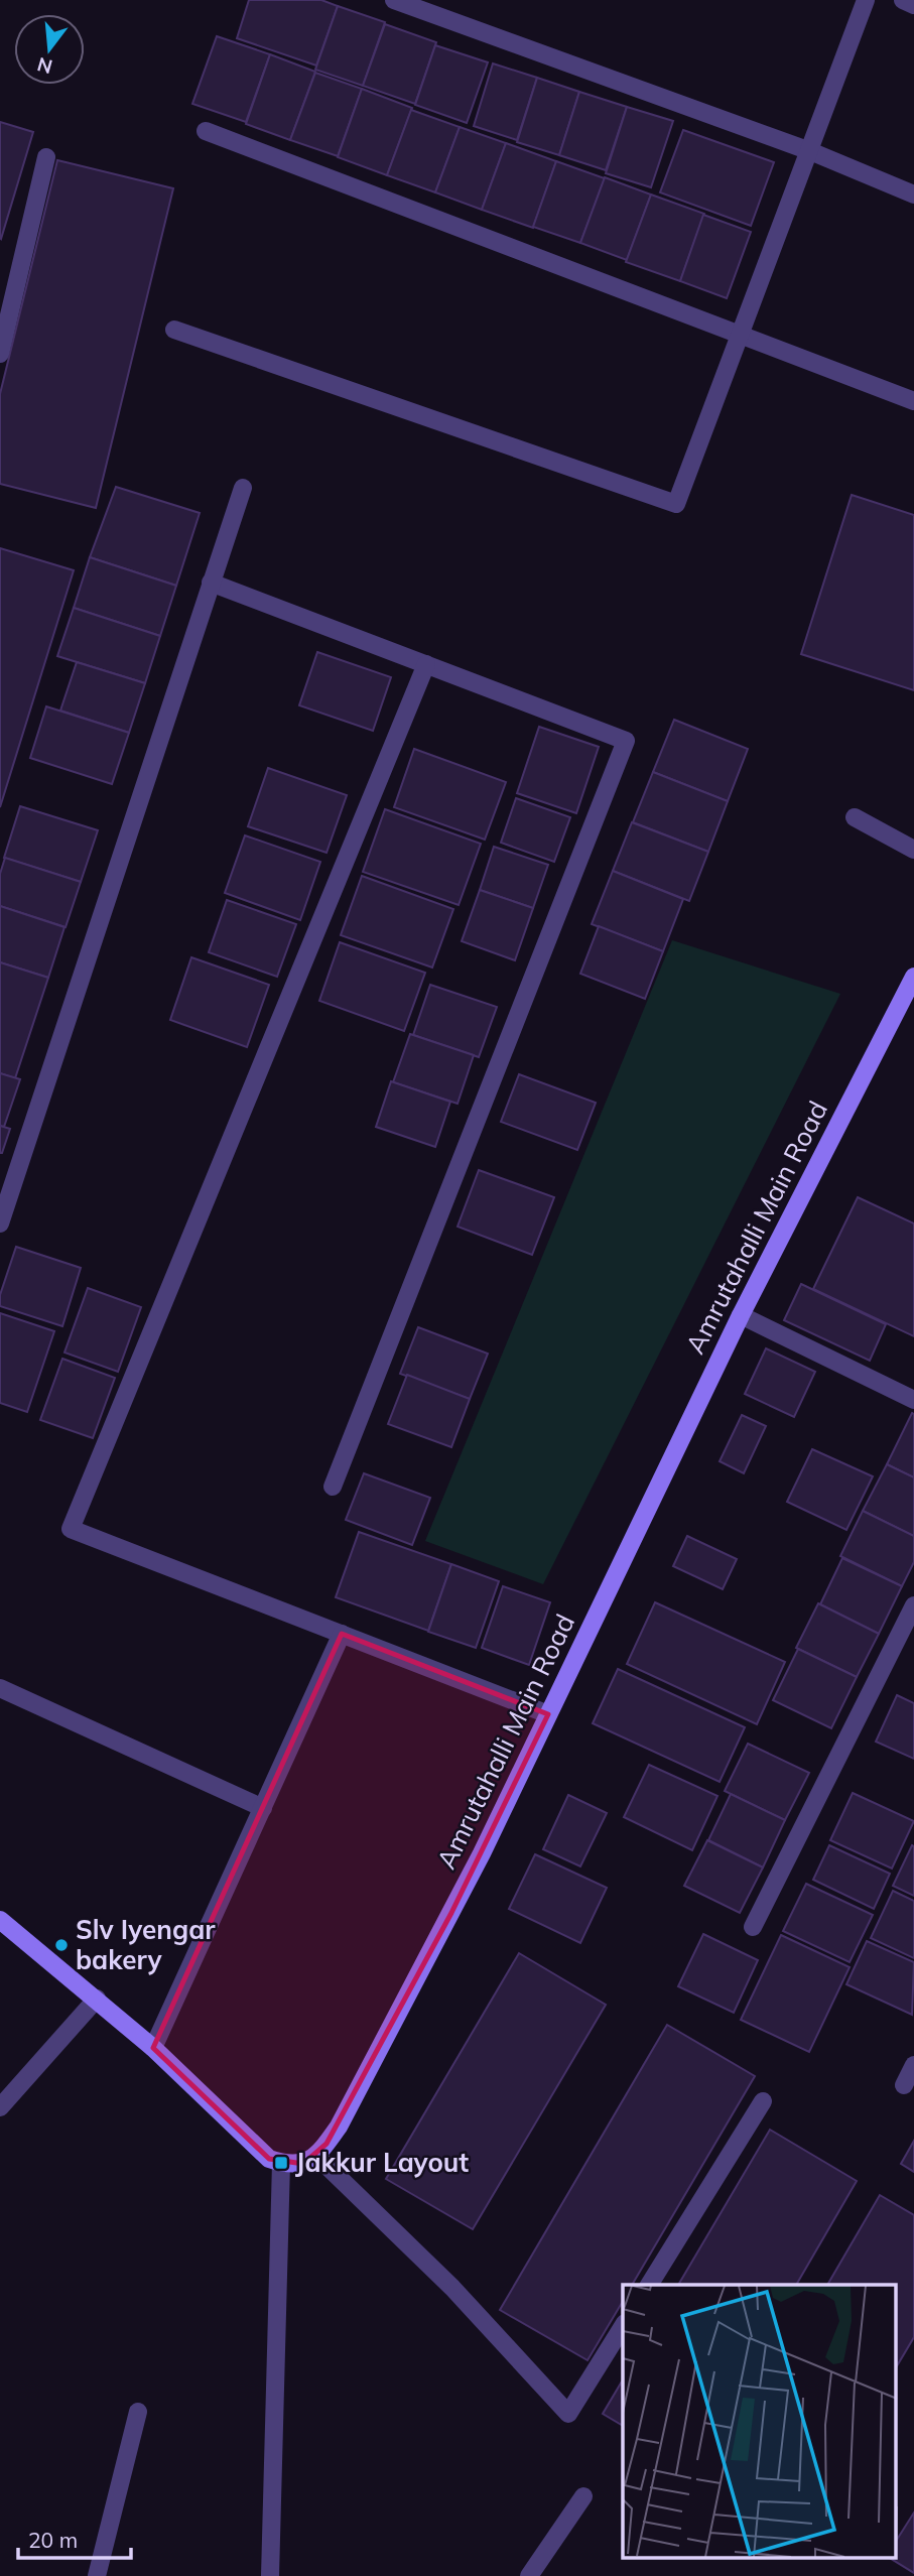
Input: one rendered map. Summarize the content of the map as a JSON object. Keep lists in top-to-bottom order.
{
  "streets": {
    "street": ["Amrutahalli Main Road"]
  },
  "places": {
    "other": ["Slv Iyengar bakery"],
    "transit": ["Jakkur Layout"]
  },
  "scale_bar": "20 m",
  "north": "bottom"
}
